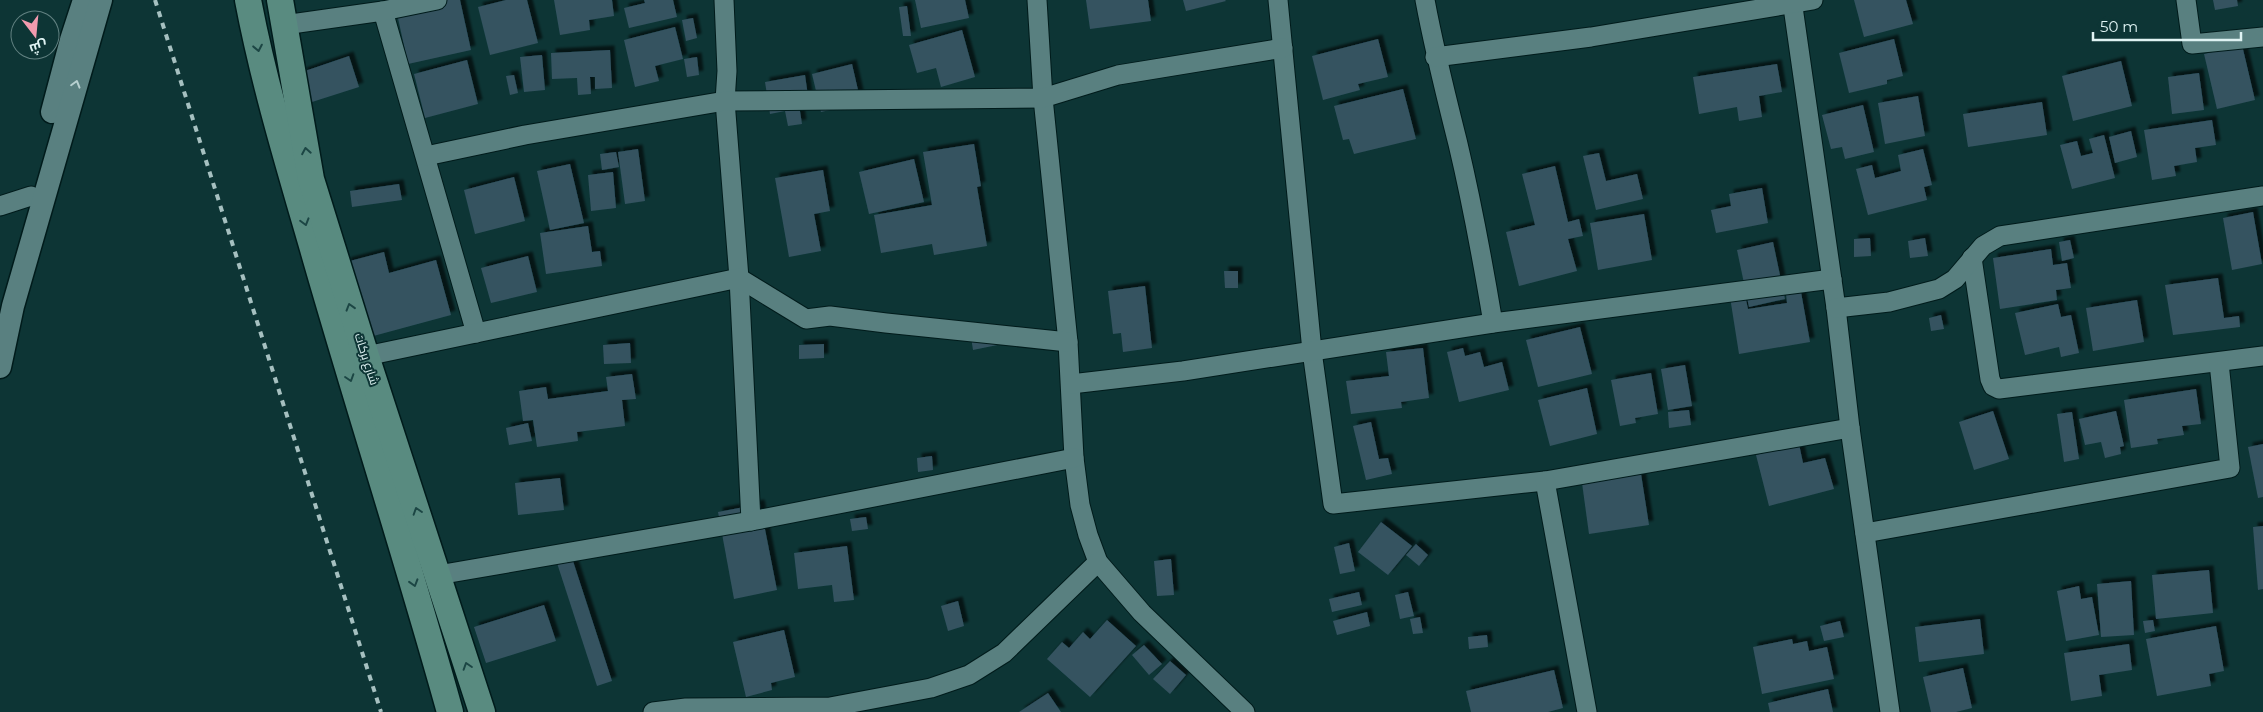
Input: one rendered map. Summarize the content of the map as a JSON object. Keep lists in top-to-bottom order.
{
  "streets": {
    "main road": ["شارع بركات"]
  },
  "scale_bar": "50 m",
  "north": "bottom"
}
